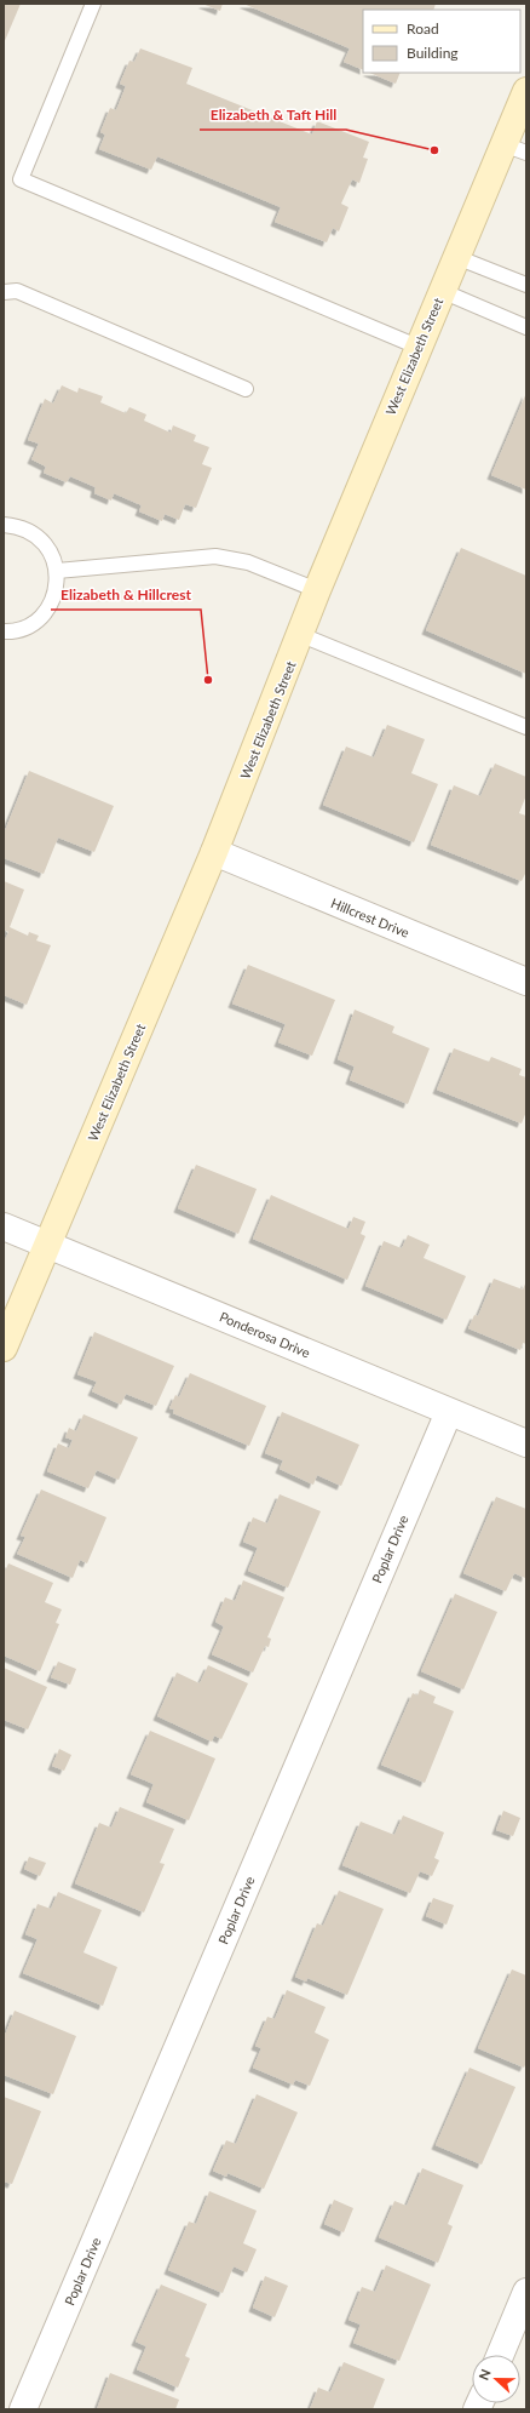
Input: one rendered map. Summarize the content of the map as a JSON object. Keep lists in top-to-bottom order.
{
  "streets": {
    "main road": ["West Elizabeth Street"],
    "street": ["Hillcrest Drive", "Ponderosa Drive", "Poplar Drive"]
  },
  "crossings": [
    ["West Elizabeth Street", "Hillcrest Drive"],
    ["West Elizabeth Street", "Ponderosa Drive"],
    ["Ponderosa Drive", "Poplar Drive"]
  ],
  "places": ["Elizabeth & Taft Hill", "Elizabeth & Hillcrest"],
  "legend": ["Road", "Building"],
  "north": "left"
}
